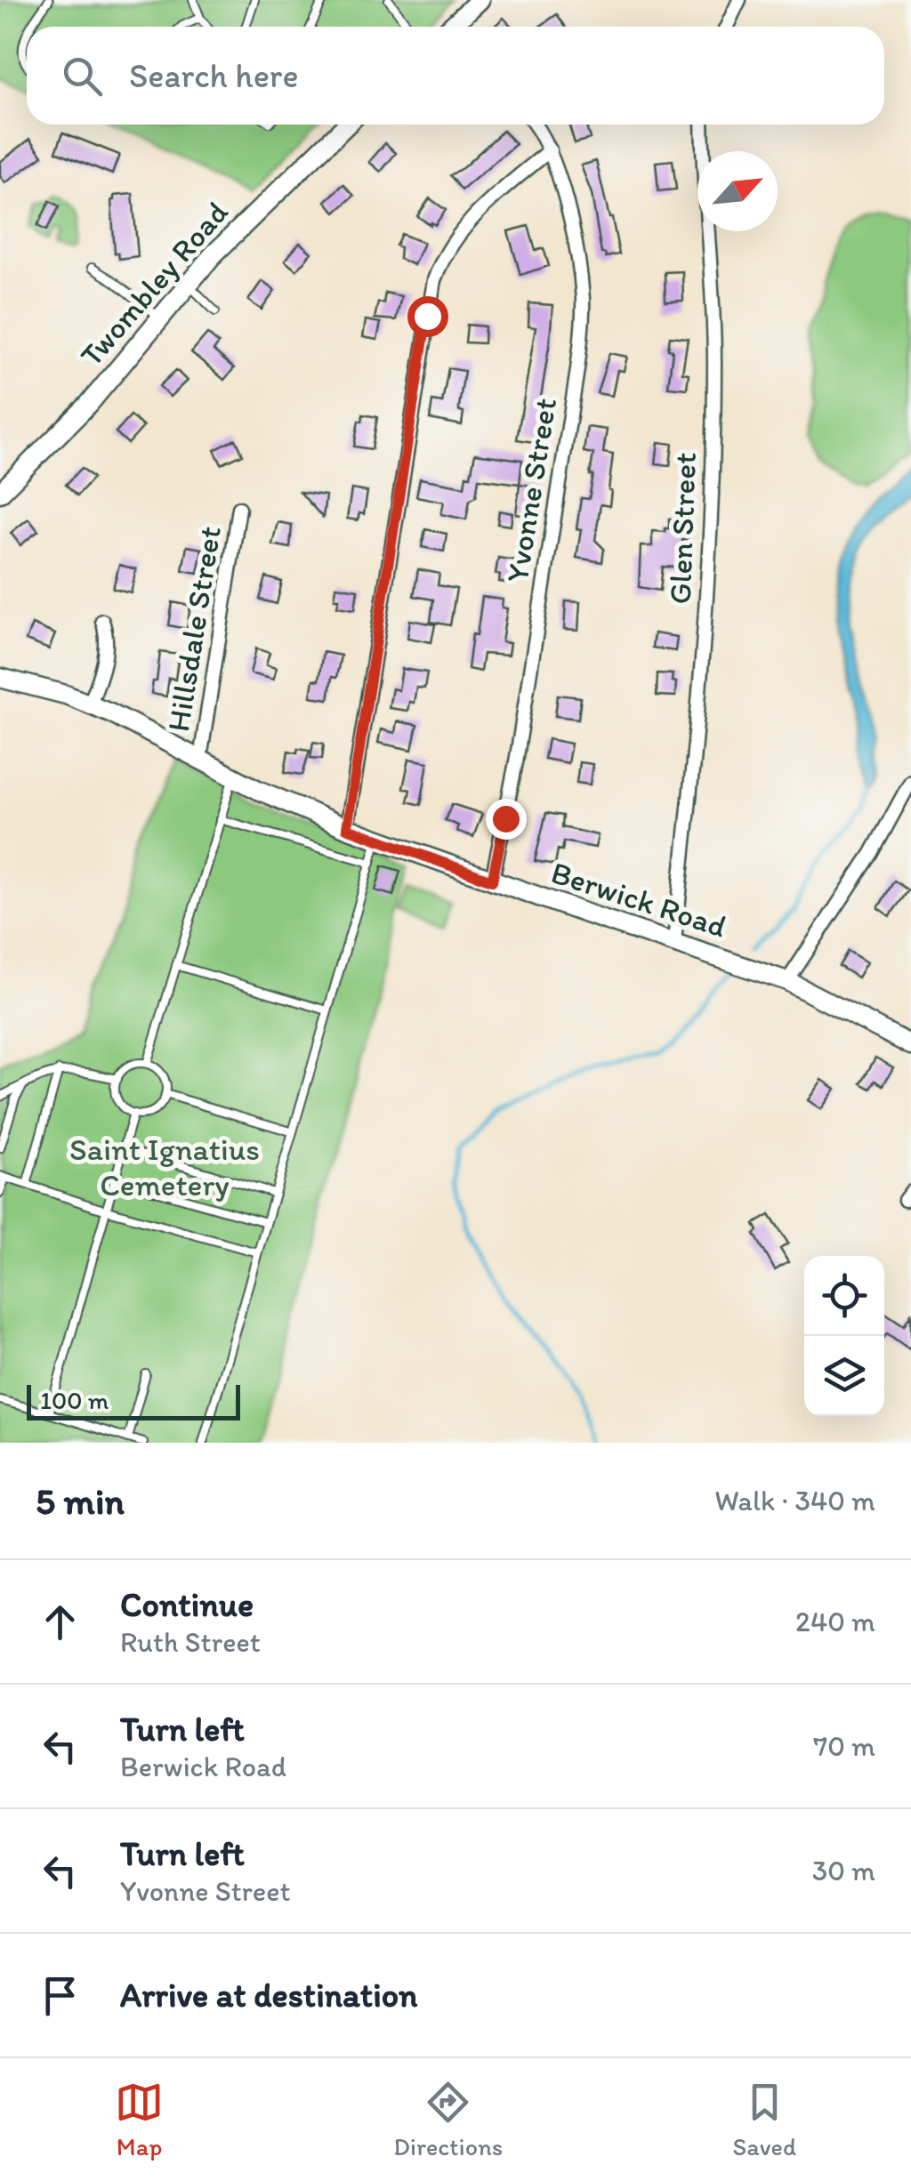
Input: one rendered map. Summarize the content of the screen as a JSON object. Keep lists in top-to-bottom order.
{
  "streets": {
    "street": [
      "Twombley Road",
      "Yvonne Street",
      "Glen Street",
      "Hillsdale Street",
      "Berwick Road"
    ]
  },
  "crossings": [
    ["Yvonne Street", "Berwick Road"],
    ["Glen Street", "Berwick Road"],
    ["Hillsdale Street", "Berwick Road"]
  ],
  "parks": ["Saint Ignatius Cemetery"],
  "scale_bar": "100 m",
  "north": "top right",
  "page": {
    "search": "Search here",
    "scale": "100 m",
    "heading": ["5 min", "Walk · 340 m"],
    "list": [
      ["Continue", "Ruth Street", "240 m"],
      ["Turn left", "Berwick Road", "70 m"],
      ["Turn left", "Yvonne Street", "30 m"],
      "Arrive at destination"
    ],
    "nav": ["Map", "Directions", "Saved"]
  }
}
